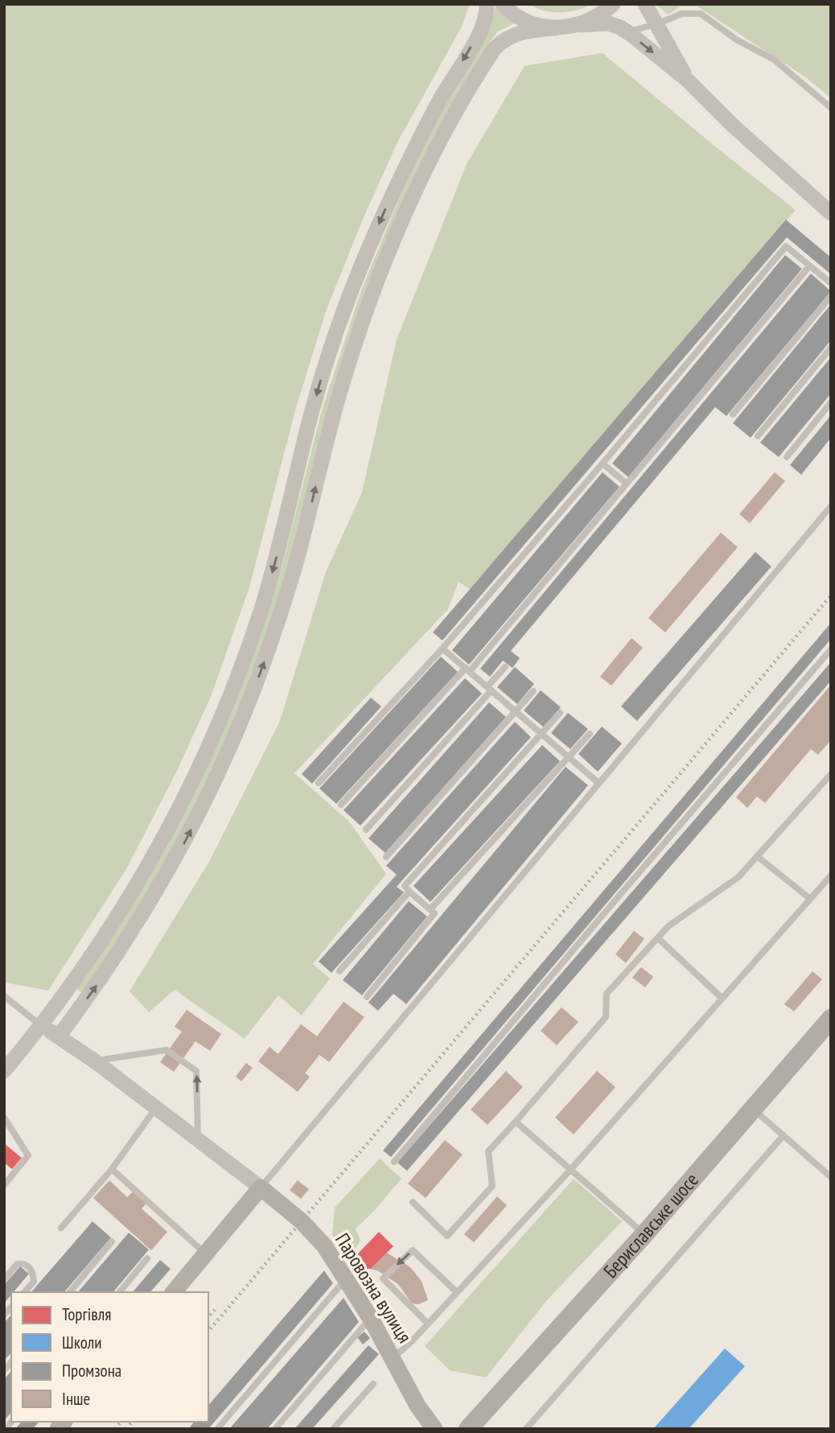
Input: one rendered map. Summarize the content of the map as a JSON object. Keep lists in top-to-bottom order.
{
  "streets": {
    "main road": ["Бериславське шосе", "Паровозна вулиця"]
  },
  "legend": [
    "Торгівля",
    "Школи",
    "Промзона",
    "Інше"
  ]
}
